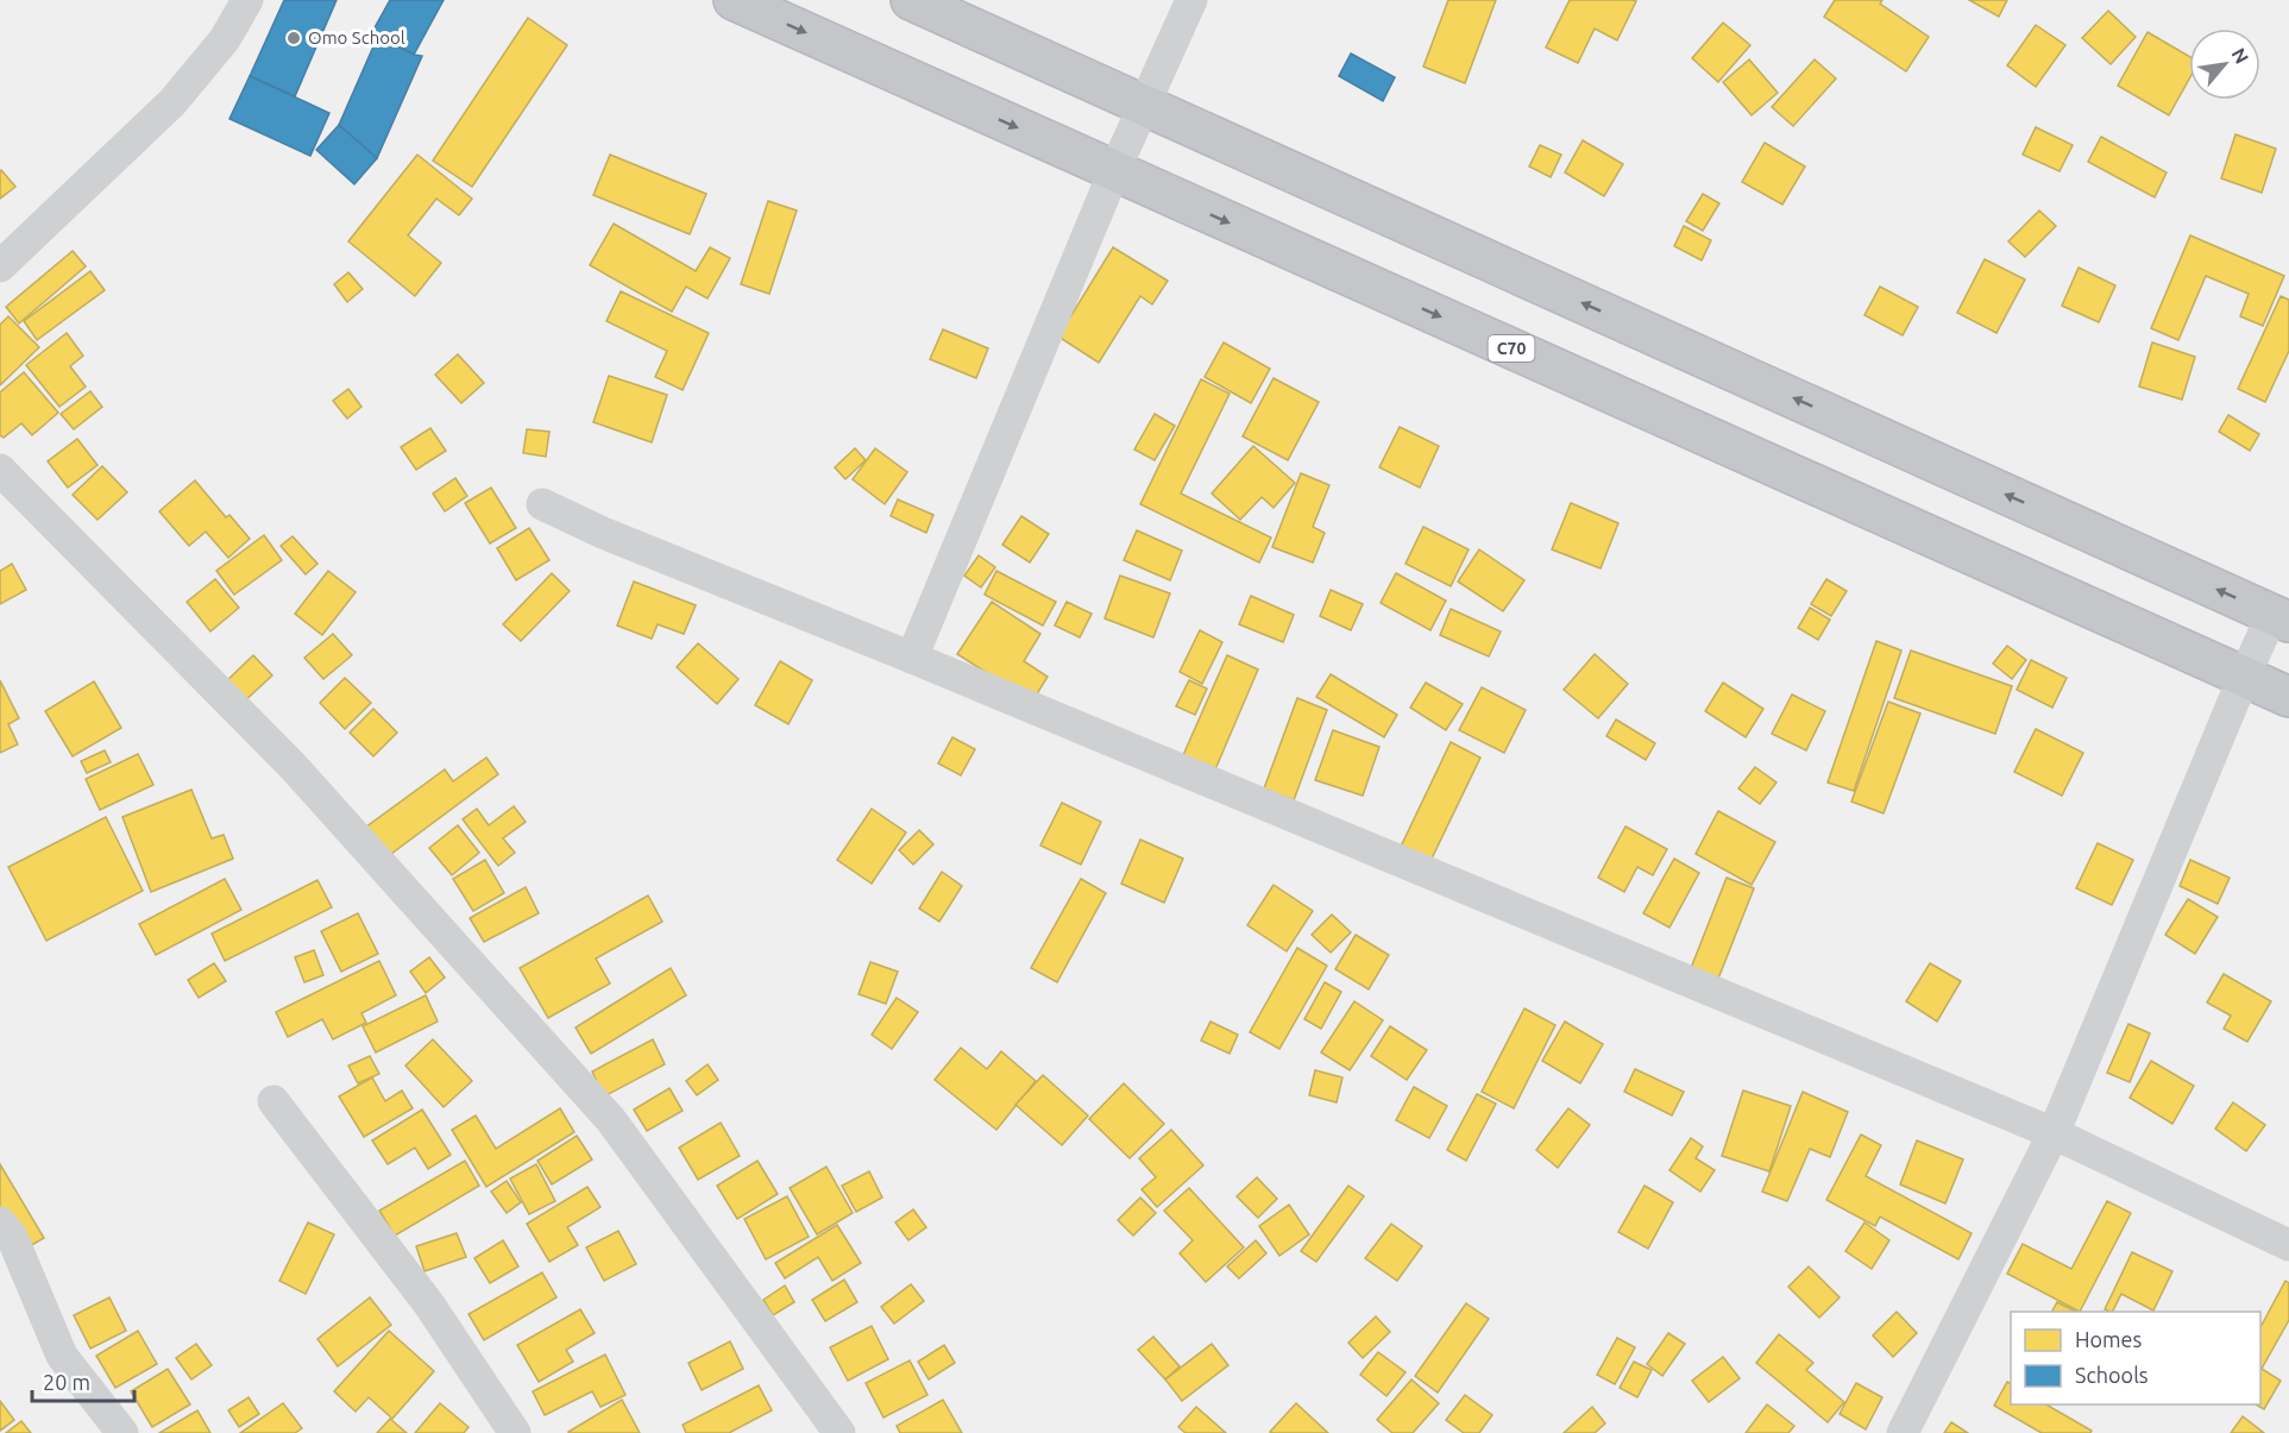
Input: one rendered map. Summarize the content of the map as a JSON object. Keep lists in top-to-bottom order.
{
  "streets": {
    "highway": ["C70"]
  },
  "places": ["Omo School"],
  "legend": ["Homes", "Schools"],
  "scale_bar": "20 m",
  "north": "top right"
}
